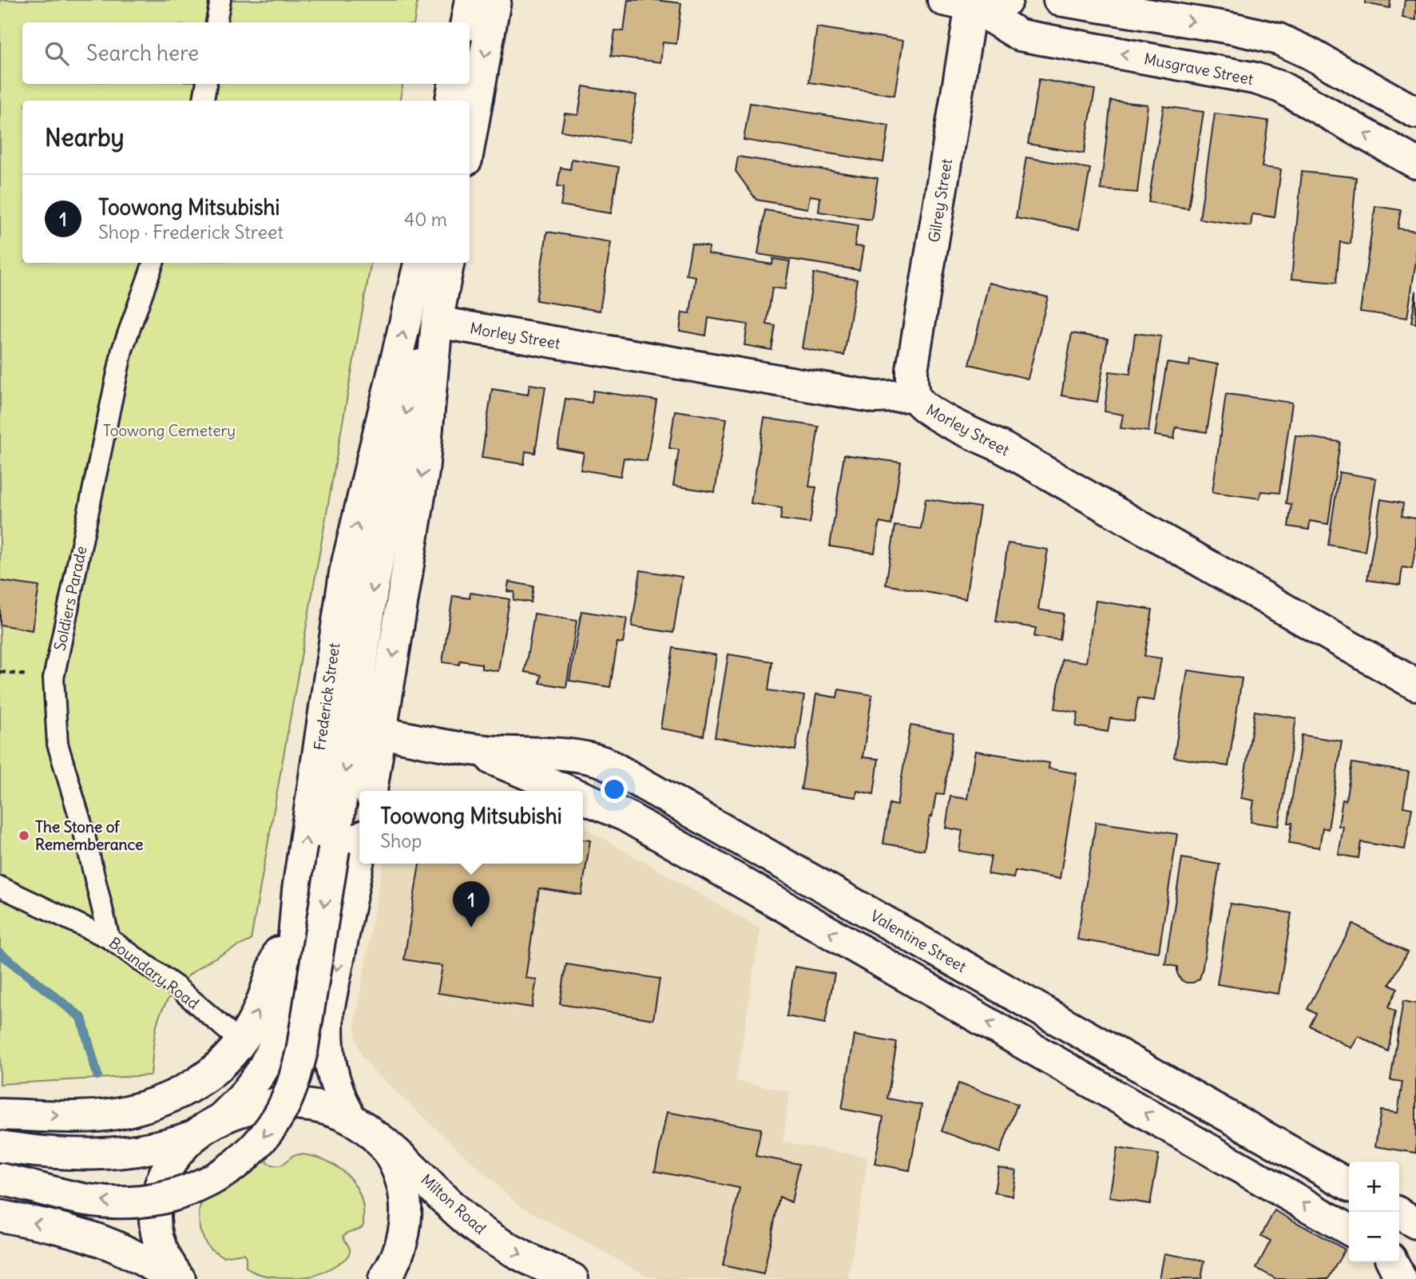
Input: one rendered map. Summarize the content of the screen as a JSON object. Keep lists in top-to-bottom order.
{
  "streets": {
    "main road": [
      "Musgrave Street",
      "Gilrey Street",
      "Morley Street",
      "Frederick Street",
      "Valentine Street",
      "Milton Road"
    ],
    "lane": ["Soldiers Parade", "Boundary Road"]
  },
  "crossings": [
    ["Musgrave Street", "Gilrey Street"],
    ["Gilrey Street", "Morley Street"],
    ["Soldiers Parade", "Boundary Road"]
  ],
  "one_way": ["Milton Road"],
  "parks": ["Toowong Cemetery"],
  "places": ["The Stone of Rememberance"],
  "page": {
    "search": "Search here",
    "heading": "Nearby",
    "list": [
      {
        "mark": "1",
        "name": "Toowong Mitsubishi",
        "note": "Shop · Frederick Street",
        "value": "40 m"
      }
    ],
    "popup": ["Toowong Mitsubishi", "Shop"],
    "pins": "1",
    "map_buttons": ["+", "−"]
  }
}
